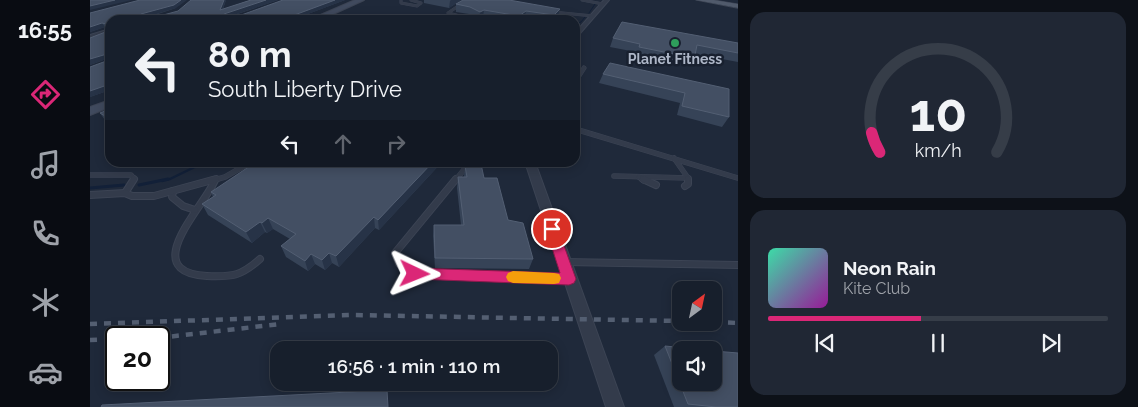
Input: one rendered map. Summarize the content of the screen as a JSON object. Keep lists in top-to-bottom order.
{
  "places": ["Planet Fitness"],
  "north": "top right",
  "page": {
    "tabs": "16:55",
    "turn": ["80 m", "South Liberty Drive"],
    "song": ["Neon Rain", "Kite Club"],
    "limit": "20",
    "trip": "16:56 · 1 min · 110 m",
    "gauge": ["10", "km/h"]
  }
}
